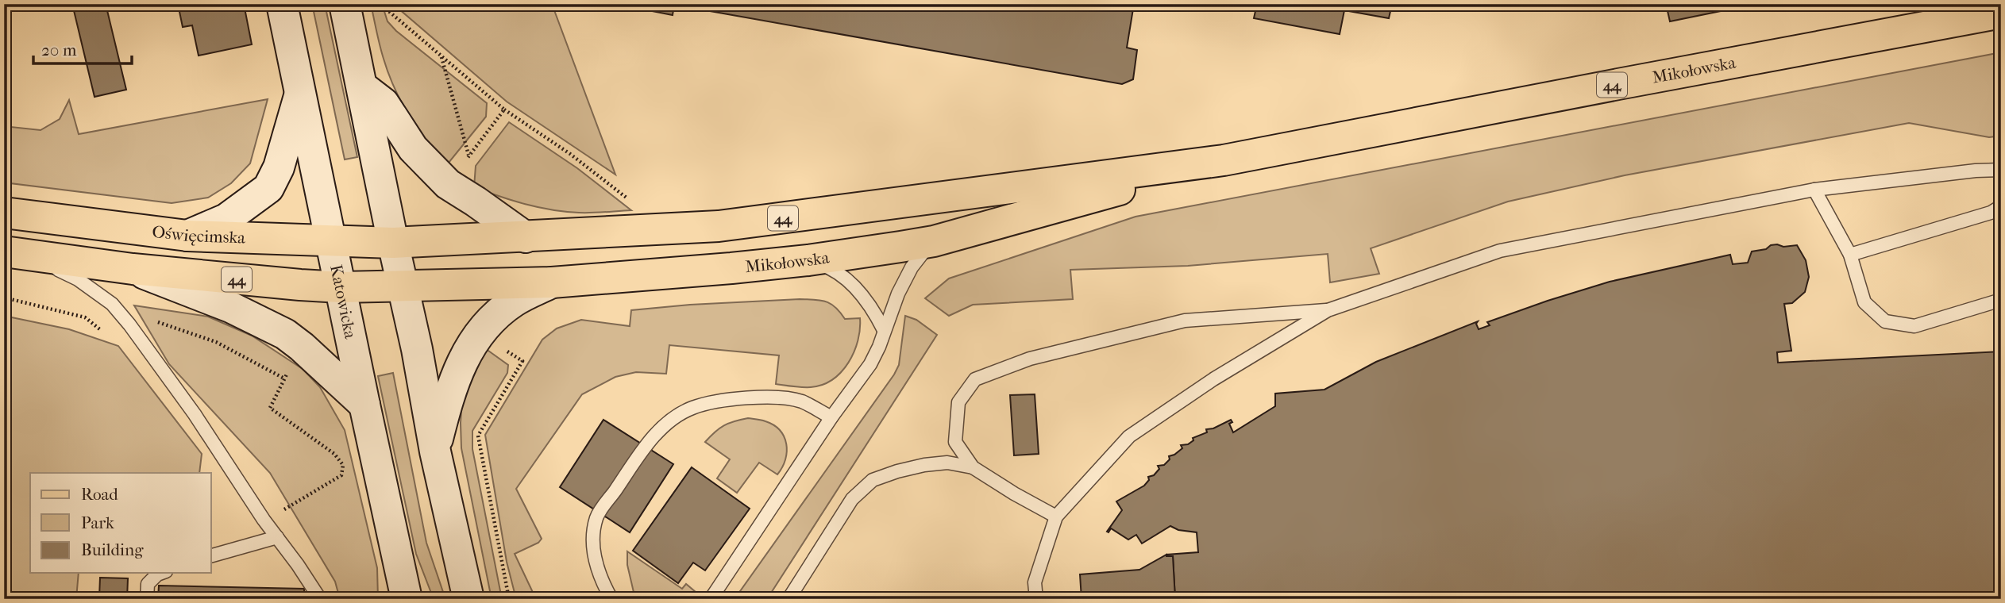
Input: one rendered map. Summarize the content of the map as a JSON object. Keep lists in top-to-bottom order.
{
  "streets": {
    "main road": [
      "Mikołowska",
      "44",
      "Oświęcimska",
      "Katowicka"
    ]
  },
  "crossings": [
    ["Mikołowska", "44"],
    ["Mikołowska", "Oświęcimska"],
    ["Mikołowska", "Katowicka"],
    ["44", "Katowicka"],
    ["Oświęcimska", "Katowicka"]
  ],
  "legend": ["Road", "Park", "Building"],
  "scale_bar": "20 m"
}
